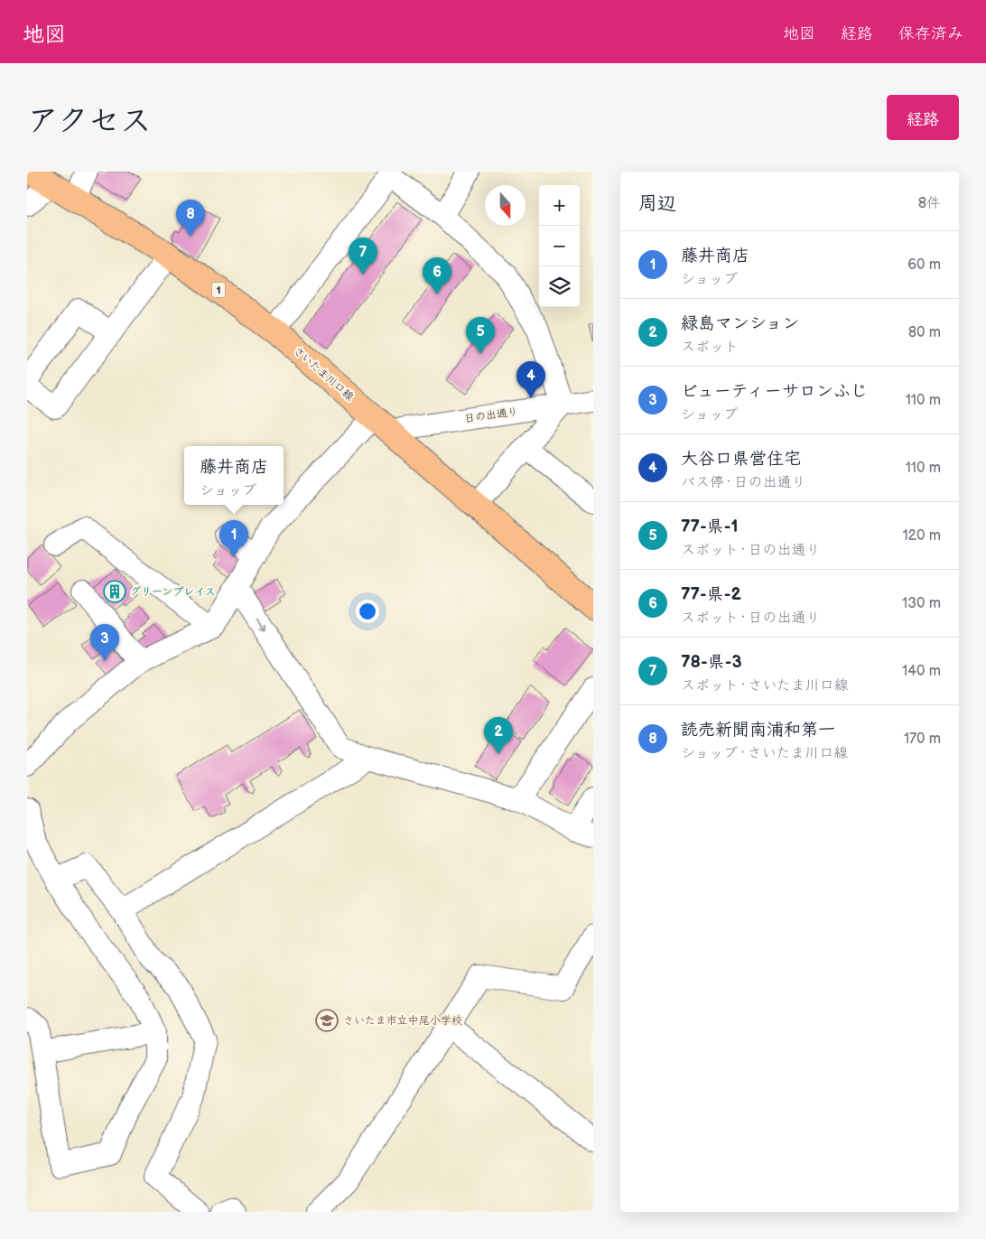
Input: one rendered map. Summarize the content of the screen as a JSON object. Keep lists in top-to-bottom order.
{
  "streets": {
    "main road": ["1", "さいたま川口線"],
    "street": ["日の出通り"]
  },
  "crossings": [
    ["さいたま川口線", "日の出通り"]
  ],
  "places": {
    "building": ["グリーンプレイス"],
    "school or university": ["さいたま市立中尾小学校"]
  },
  "north": "bottom",
  "page": {
    "header": "地図",
    "nav": ["地図", "経路", "保存済み"],
    "title": "アクセス",
    "buttons": "経路",
    "heading": ["周辺", "8件"],
    "map_buttons": ["+", "−"],
    "pins": [
      "8",
      "7",
      "6",
      "5",
      "4",
      "1",
      "3",
      "2"
    ],
    "list": [
      {
        "mark": "1",
        "name": "藤井商店",
        "note": "ショップ",
        "value": "60 m"
      },
      {
        "mark": "2",
        "name": "緑島マンション",
        "note": "スポット",
        "value": "80 m"
      },
      {
        "mark": "3",
        "name": "ビューティーサロンふじ",
        "note": "ショップ",
        "value": "110 m"
      },
      {
        "mark": "4",
        "name": "大谷口県営住宅",
        "note": "バス停 · 日の出通り",
        "value": "110 m"
      },
      {
        "mark": "5",
        "name": "77-県-1",
        "note": "スポット · 日の出通り",
        "value": "120 m"
      },
      {
        "mark": "6",
        "name": "77-県-2",
        "note": "スポット · 日の出通り",
        "value": "130 m"
      },
      {
        "mark": "7",
        "name": "78-県-3",
        "note": "スポット · さいたま川口線",
        "value": "140 m"
      },
      {
        "mark": "8",
        "name": "読売新聞南浦和第一",
        "note": "ショップ · さいたま川口線",
        "value": "170 m"
      }
    ],
    "popup": ["藤井商店", "ショップ"]
  }
}
